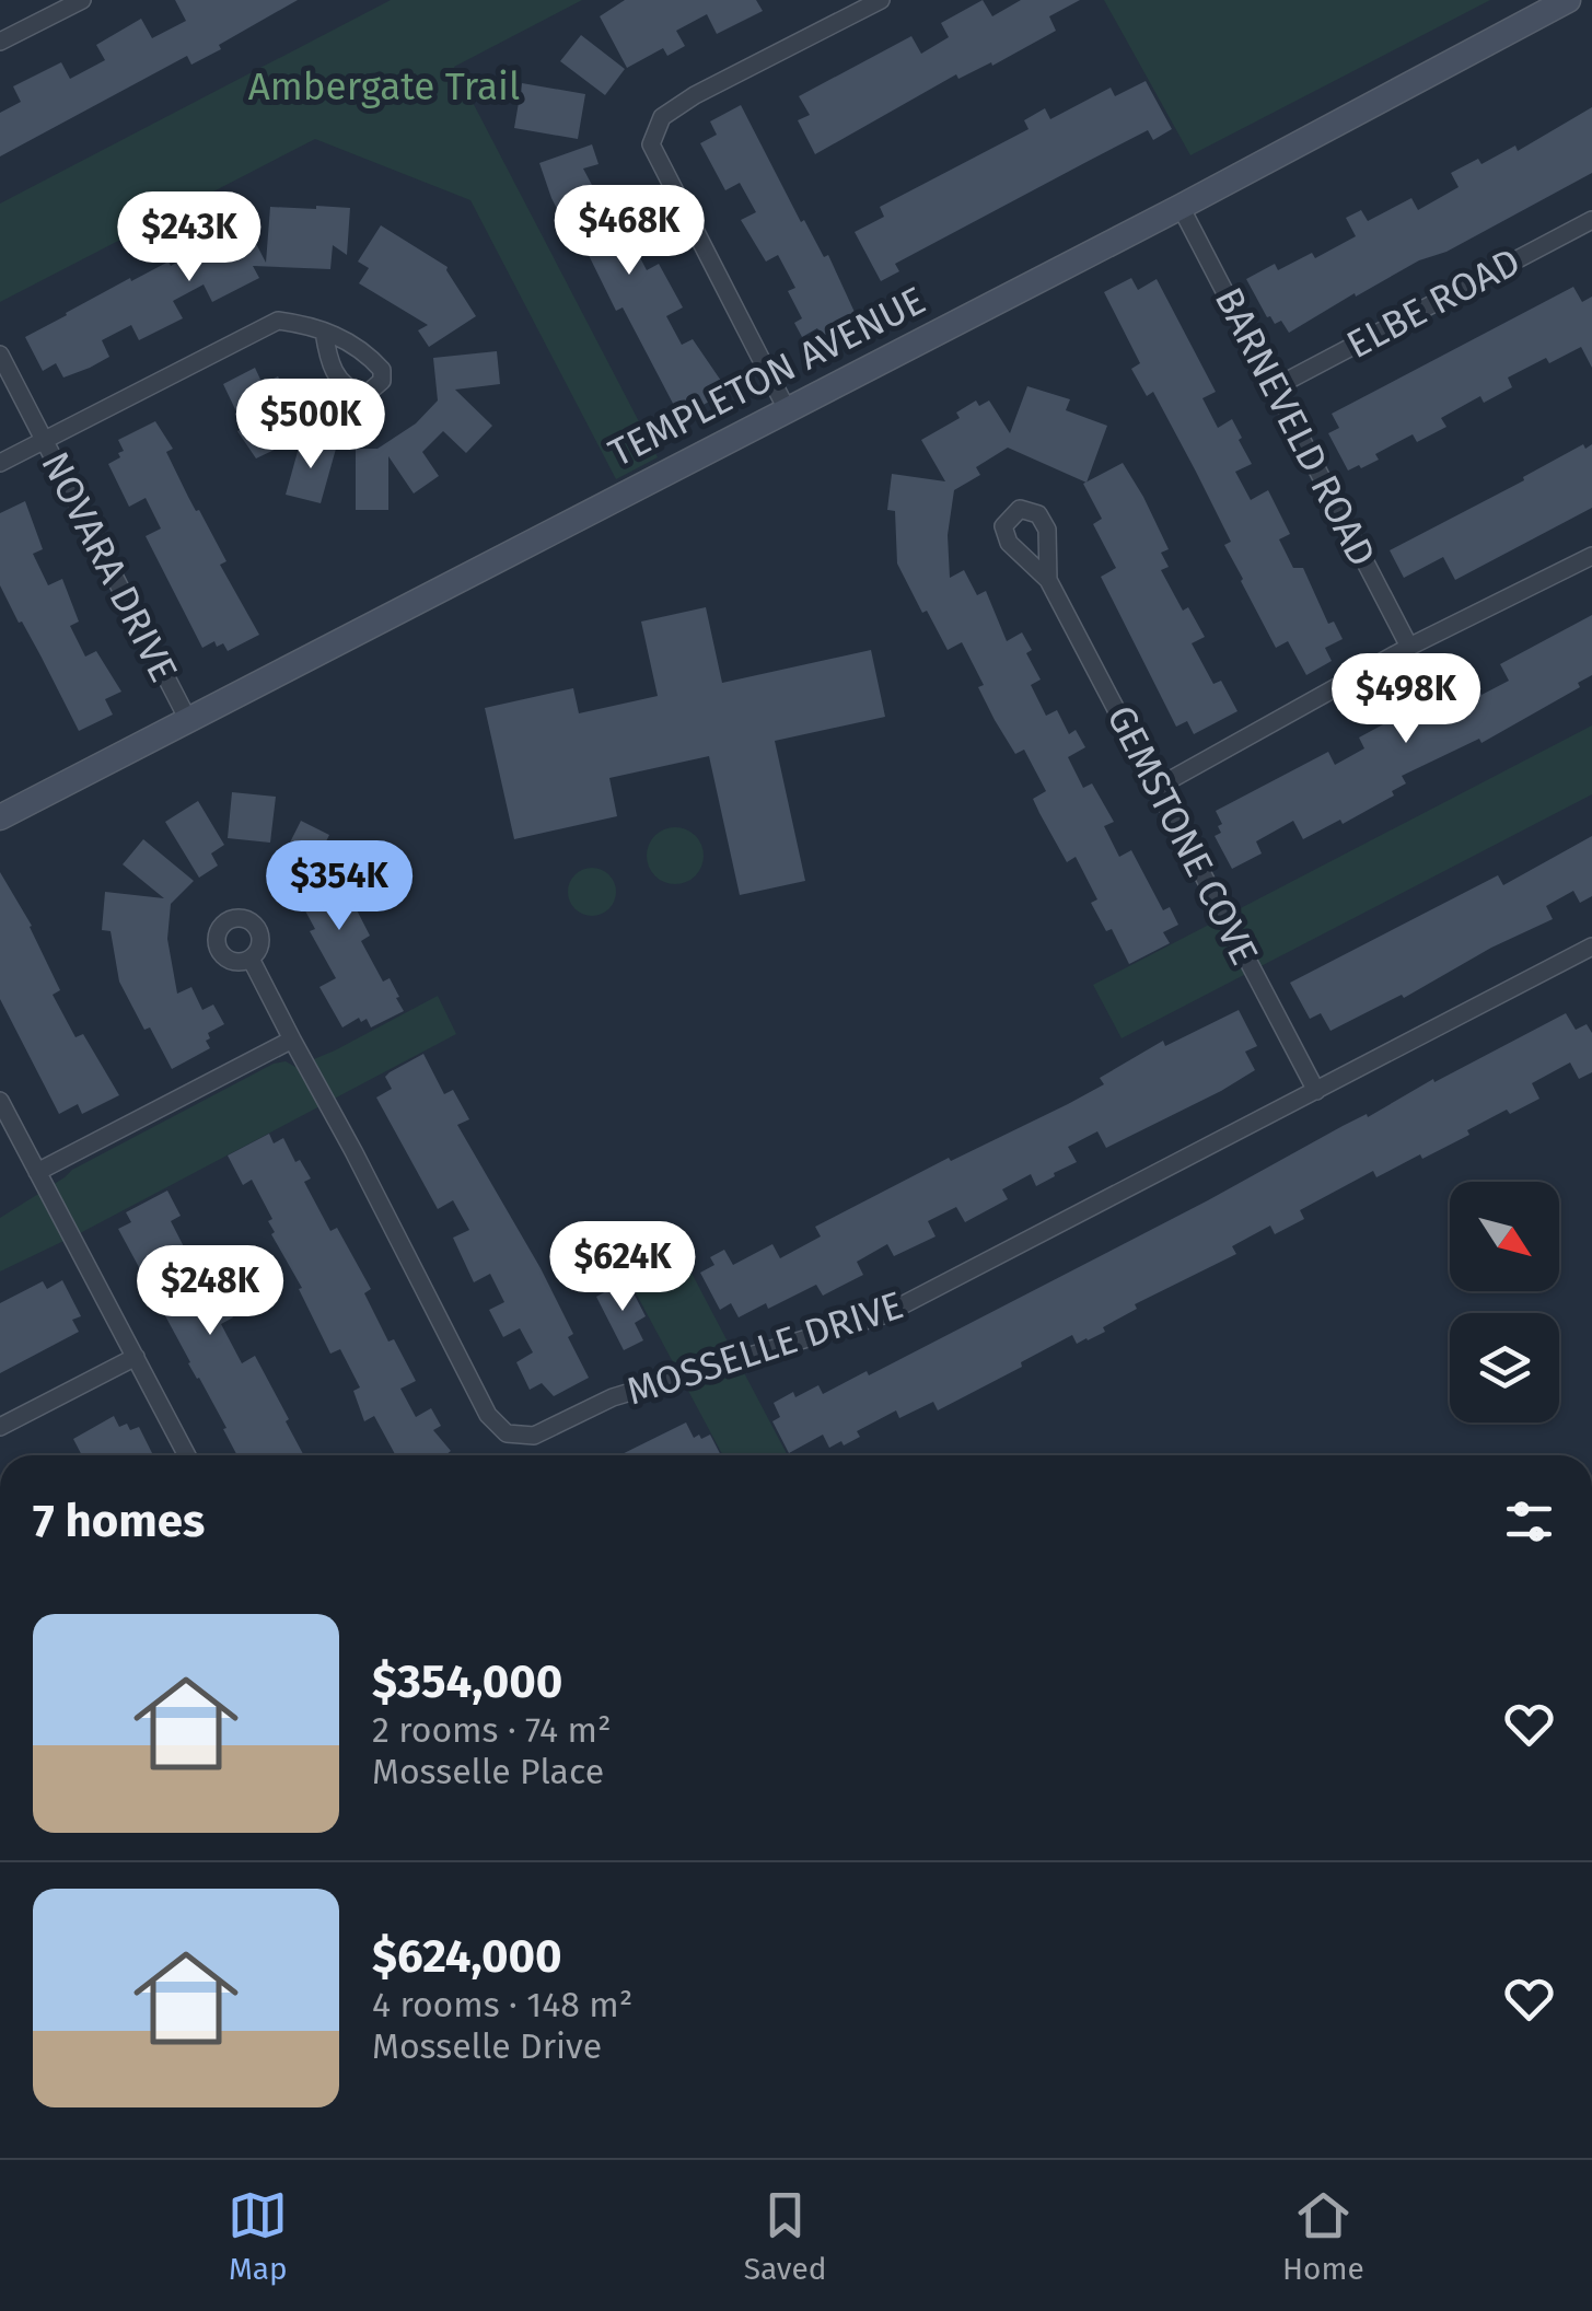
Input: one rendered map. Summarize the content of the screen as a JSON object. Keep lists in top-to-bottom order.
{
  "streets": {
    "street": [
      "ELBE ROAD",
      "TEMPLETON AVENUE",
      "BARNEVELD ROAD",
      "NOVARA DRIVE",
      "GEMSTONE COVE",
      "MOSSELLE DRIVE"
    ]
  },
  "crossings": [
    ["ELBE ROAD", "BARNEVELD ROAD"],
    ["TEMPLETON AVENUE", "BARNEVELD ROAD"],
    ["TEMPLETON AVENUE", "NOVARA DRIVE"],
    ["GEMSTONE COVE", "MOSSELLE DRIVE"]
  ],
  "parks": ["Ambergate Trail"],
  "north": "bottom right",
  "page": {
    "price": [
      "$468K",
      "$243K",
      "$500K",
      "$498K",
      "$354K",
      "$624K",
      "$248K"
    ],
    "heading": "7 homes",
    "list": [
      {
        "name": "$354,000",
        "note": "2 rooms · 74 m² · Mosselle Place"
      },
      {
        "name": "$624,000",
        "note": "4 rooms · 148 m² · Mosselle Drive"
      }
    ],
    "tabs": ["Map", "Saved", "Home"]
  }
}
